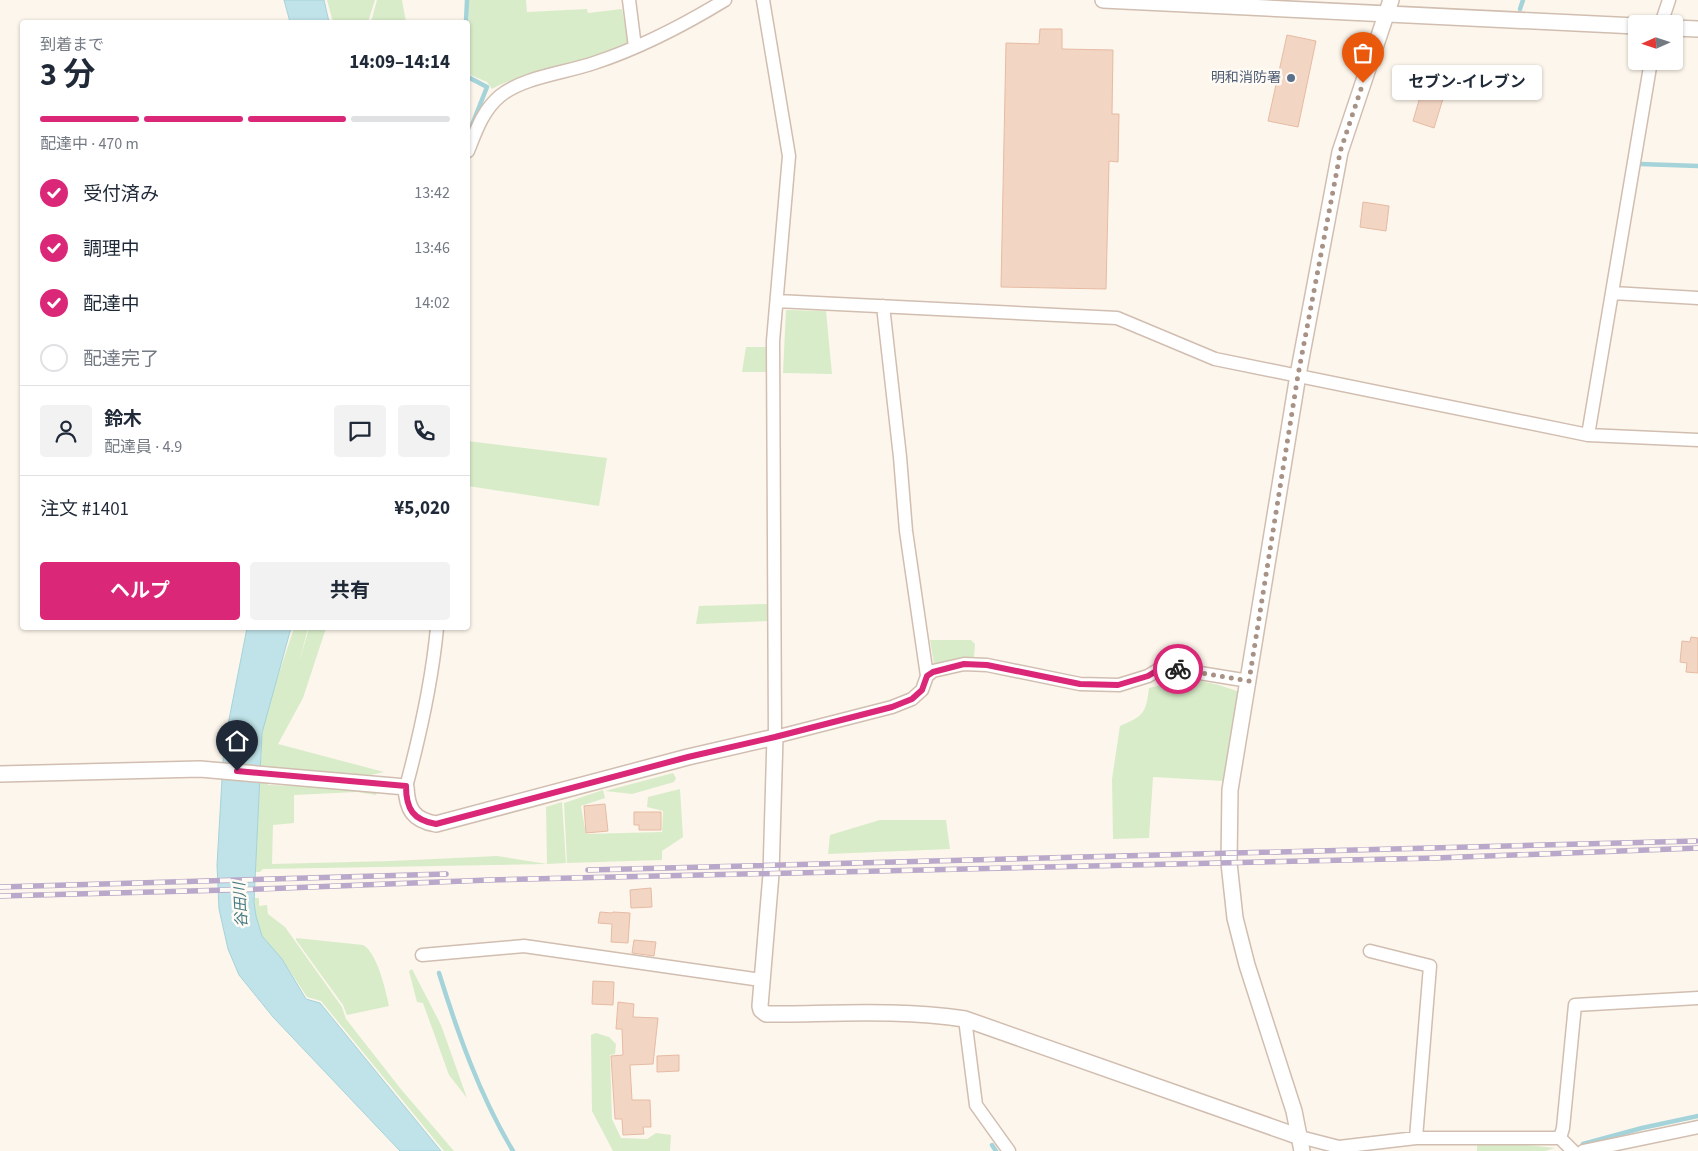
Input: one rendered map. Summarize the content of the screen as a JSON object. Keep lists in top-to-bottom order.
{
  "water": ["谷田川"],
  "places": ["明和消防署", "セブン-イレブン"],
  "north": "left",
  "page": {
    "heading": ["3 分", "到着まで", "14:09–14:14"],
    "panel": [
      "鈴木",
      "配達員 · 4.9",
      "注文 #1401",
      "¥5,020"
    ],
    "bubble": "セブン-イレブン",
    "bar": "配達中 · 470 m",
    "list": [
      ["受付済み", "13:42"],
      ["調理中", "13:46"],
      ["配達中", "14:02"],
      "配達完了"
    ],
    "buttons": ["ヘルプ", "共有"]
  }
}
